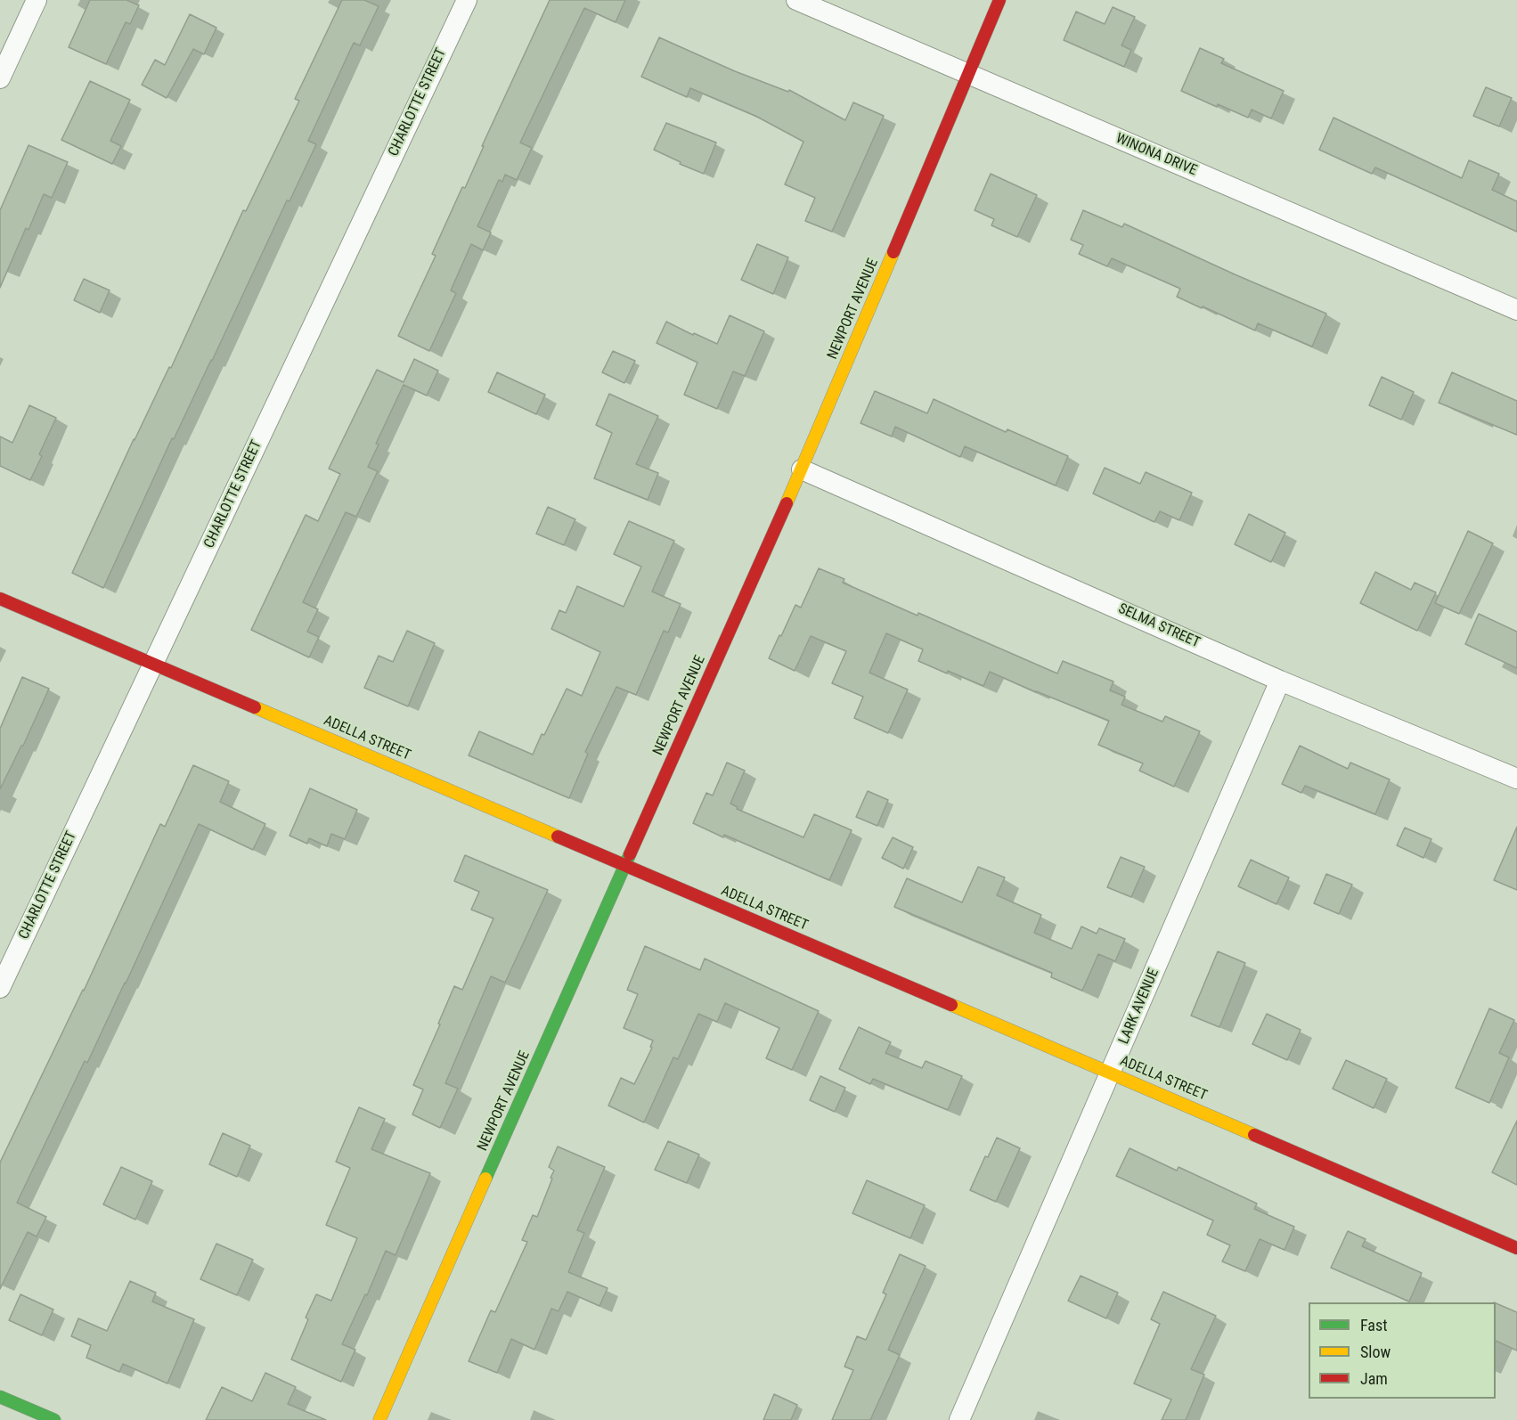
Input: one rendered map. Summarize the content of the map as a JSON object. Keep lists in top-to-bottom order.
{
  "streets": {
    "street": [
      "CHARLOTTE STREET",
      "WINONA DRIVE",
      "NEWPORT AVENUE",
      "SELMA STREET",
      "ADELLA STREET",
      "LARK AVENUE"
    ]
  },
  "crossings": [
    ["CHARLOTTE STREET", "ADELLA STREET"],
    ["WINONA DRIVE", "NEWPORT AVENUE"],
    ["NEWPORT AVENUE", "SELMA STREET"],
    ["NEWPORT AVENUE", "ADELLA STREET"],
    ["SELMA STREET", "LARK AVENUE"],
    ["ADELLA STREET", "LARK AVENUE"]
  ],
  "legend": ["Fast", "Slow", "Jam"]
}
